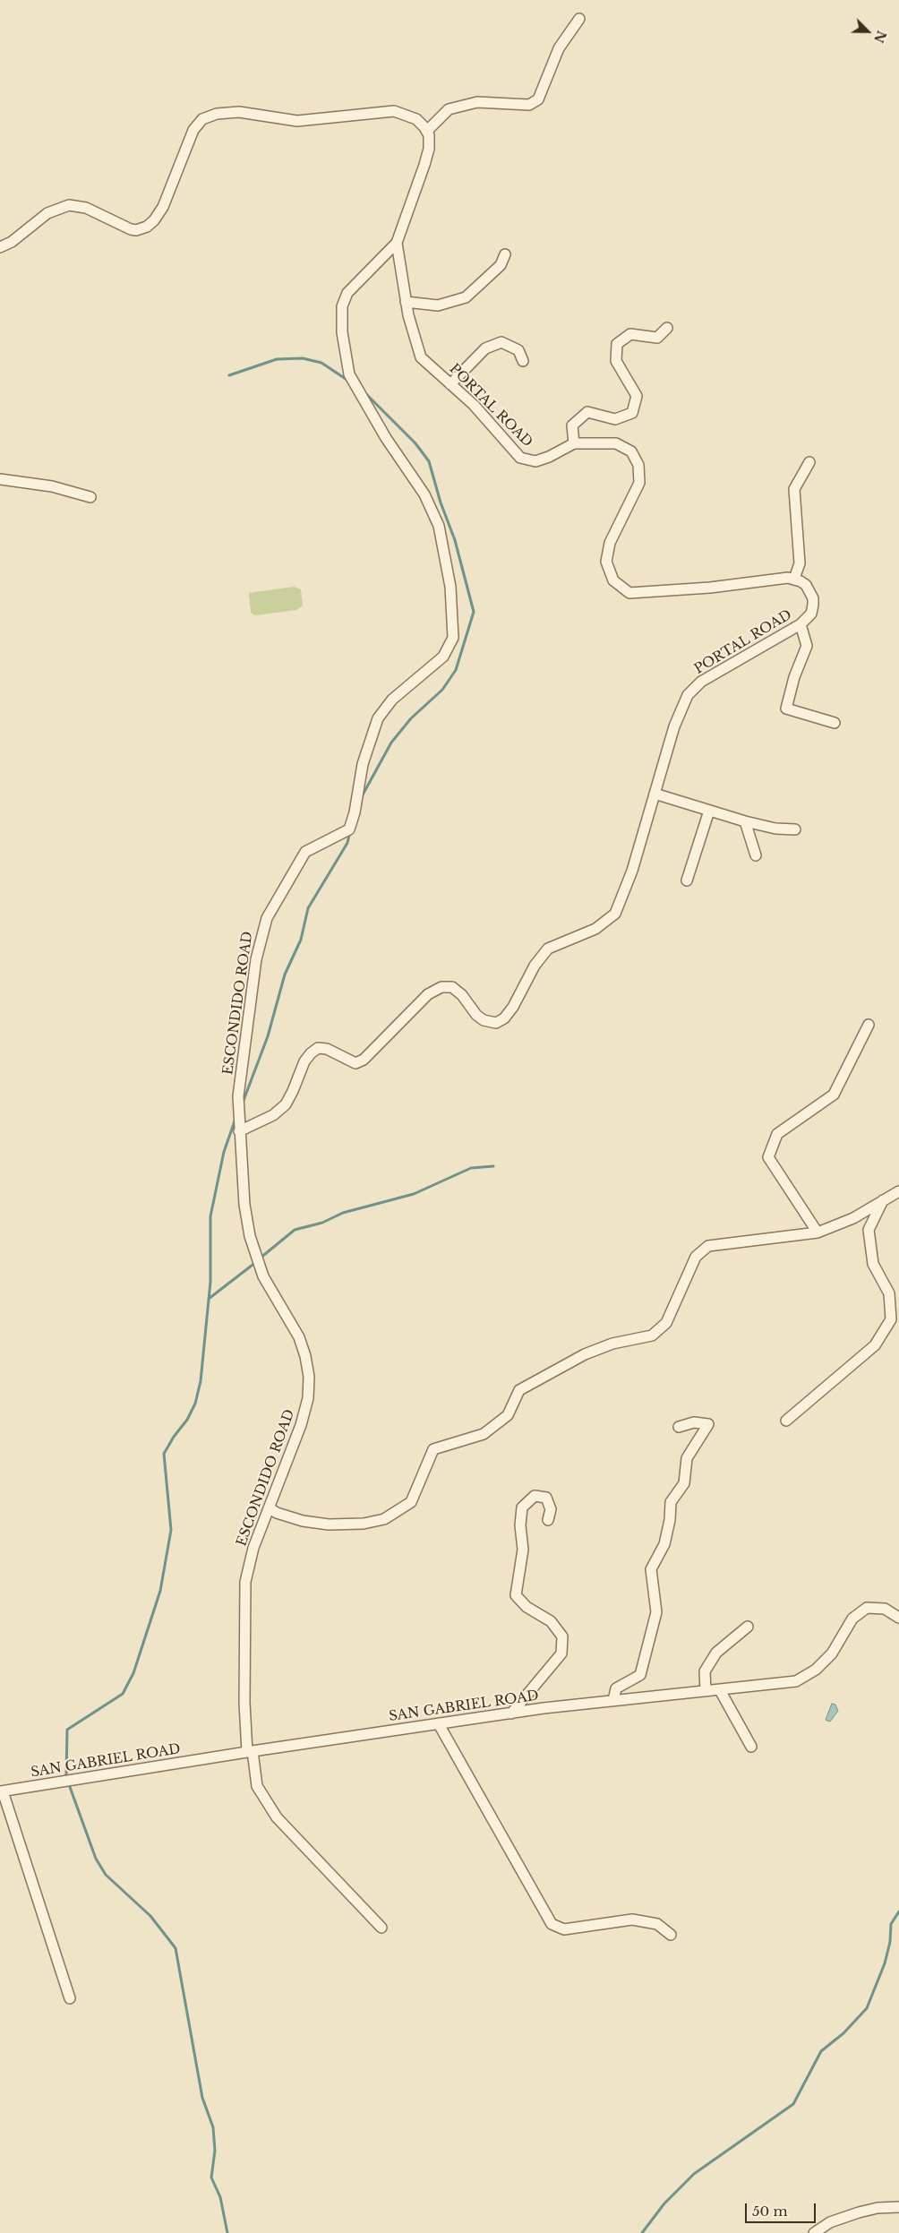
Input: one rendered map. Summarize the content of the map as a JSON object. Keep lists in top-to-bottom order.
{
  "streets": {
    "street": ["PORTAL ROAD", "ESCONDIDO ROAD", "SAN GABRIEL ROAD"]
  },
  "crossings": [
    ["PORTAL ROAD", "ESCONDIDO ROAD"],
    ["ESCONDIDO ROAD", "SAN GABRIEL ROAD"]
  ],
  "scale_bar": "50 m",
  "north": "bottom right"
}
